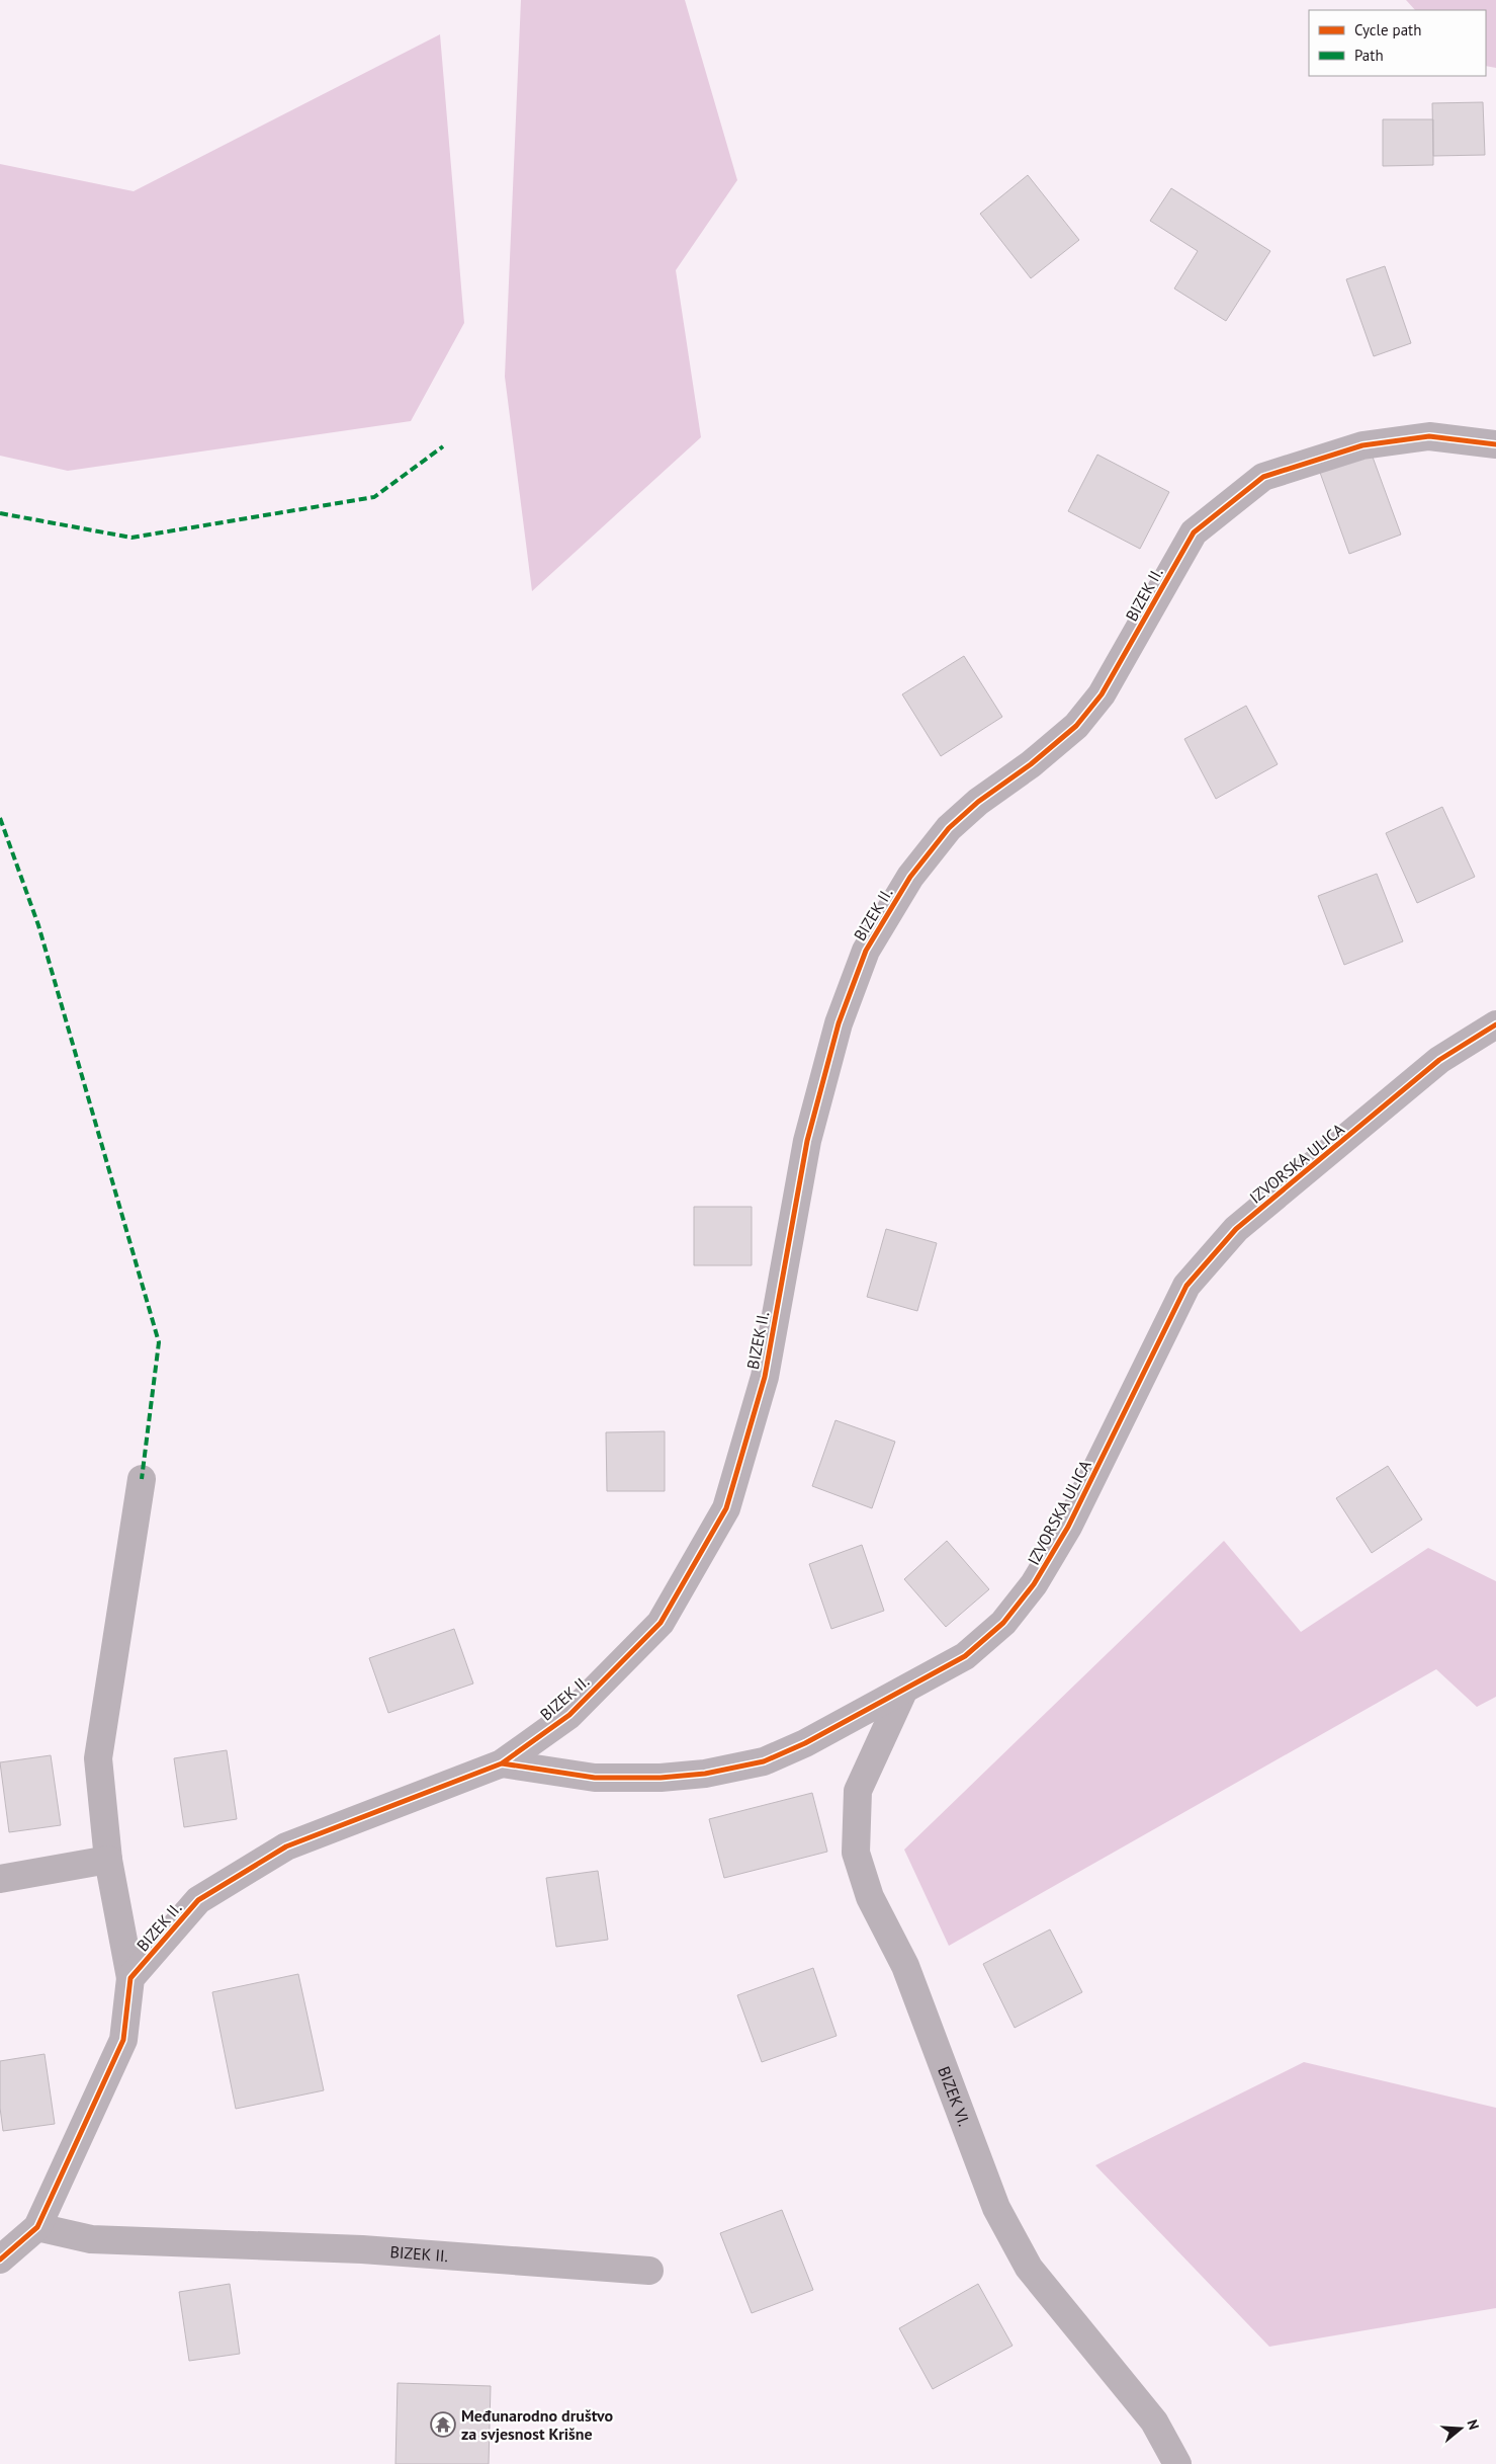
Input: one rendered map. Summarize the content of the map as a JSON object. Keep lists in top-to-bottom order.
{
  "streets": {
    "street": ["BIZEK II.", "IZVORSKA ULICA", "BIZEK VI."]
  },
  "crossings": [
    ["BIZEK II.", "IZVORSKA ULICA"],
    ["IZVORSKA ULICA", "BIZEK VI."]
  ],
  "places": {
    "temple": ["Međunarodno društvo za svjesnost Krišne"]
  },
  "legend": ["Cycle path", "Path"],
  "north": "right"
}
